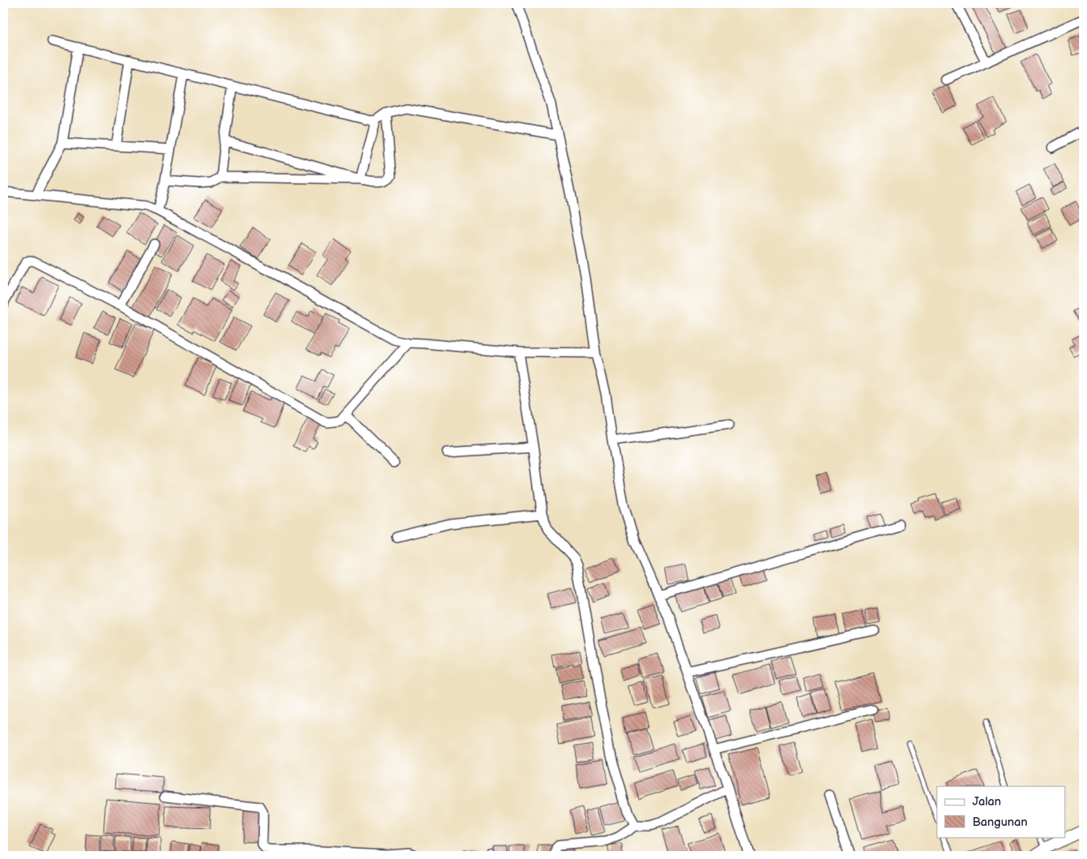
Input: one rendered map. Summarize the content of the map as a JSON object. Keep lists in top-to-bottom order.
{
  "legend": ["Jalan", "Bangunan"]
}
